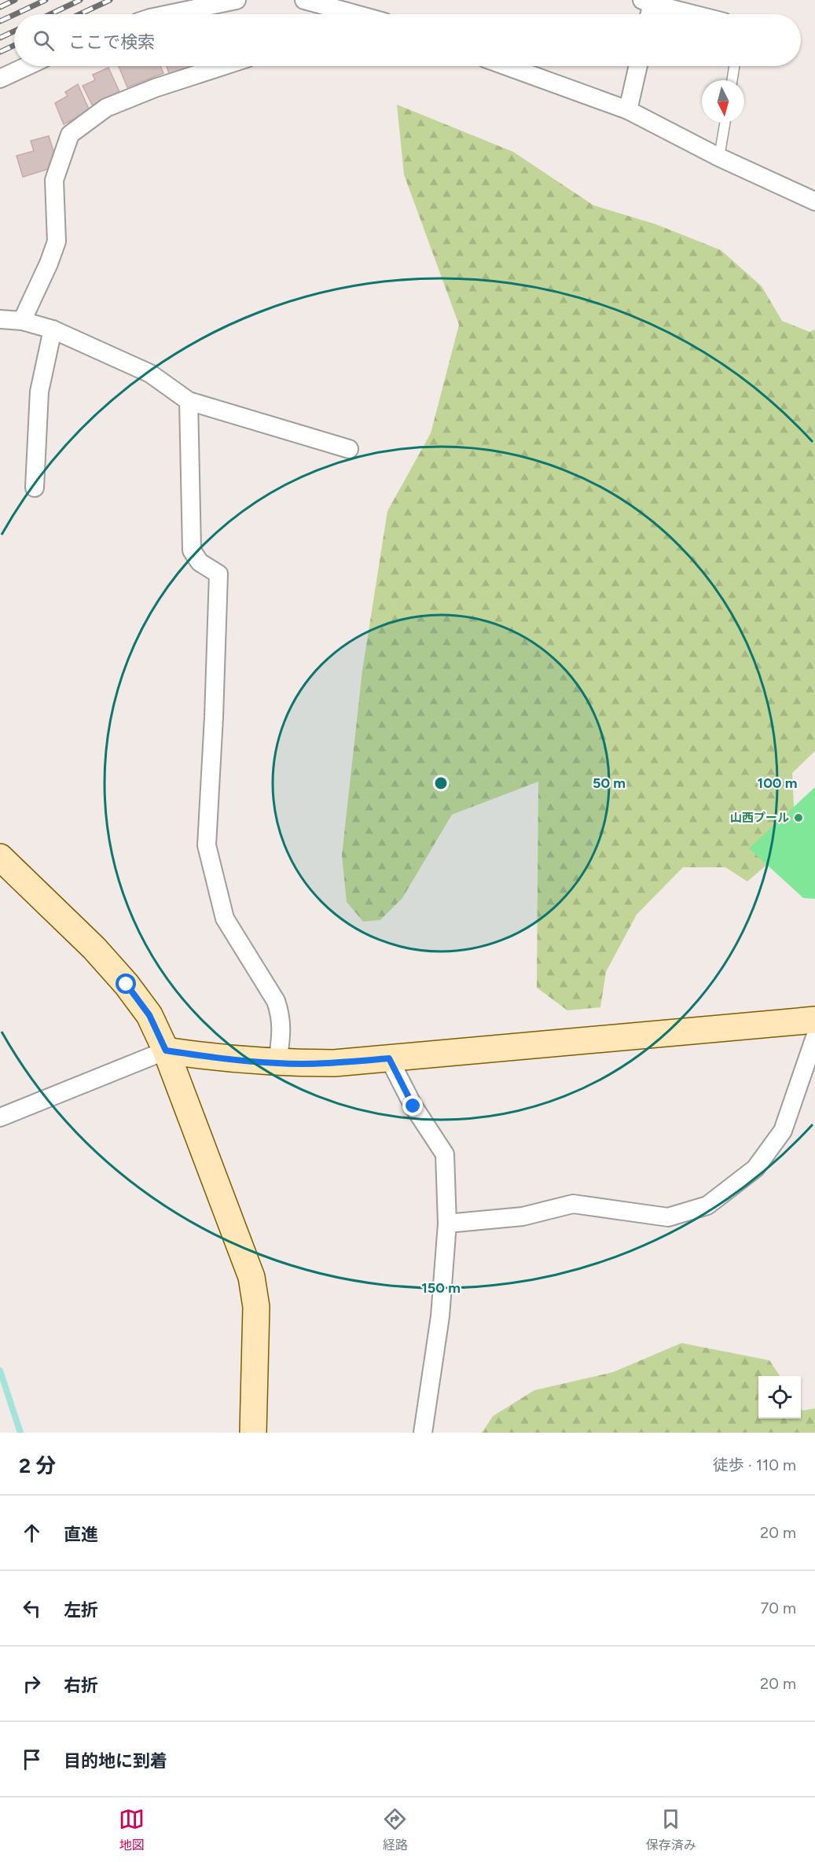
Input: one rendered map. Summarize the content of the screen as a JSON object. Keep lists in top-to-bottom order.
{
  "places": ["山西プール"],
  "north": "bottom",
  "page": {
    "search": "ここで検索",
    "heading": ["2 分", "徒歩 · 110 m"],
    "list": [
      ["直進", "20 m"],
      ["左折", "70 m"],
      ["右折", "20 m"],
      "目的地に到着"
    ],
    "nav": ["地図", "経路", "保存済み"]
  },
  "rings": ["50 m", "100 m", "150 m"]
}
